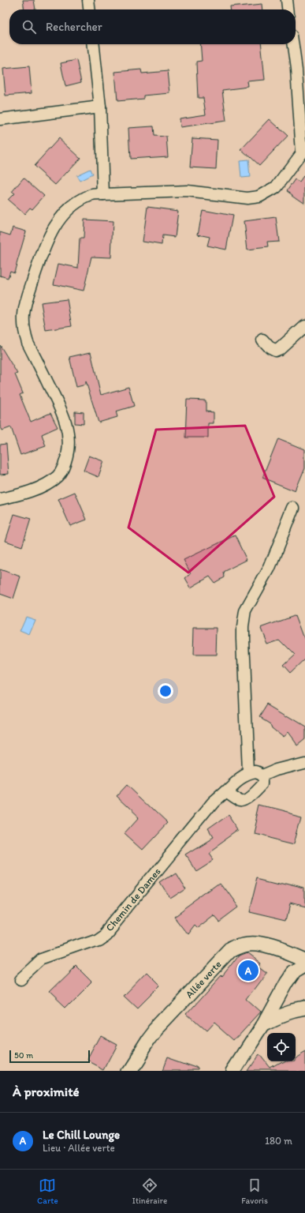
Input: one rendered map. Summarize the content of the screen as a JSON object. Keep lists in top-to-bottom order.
{
  "streets": {
    "street": ["Chemin de Dames", "Allée verte"]
  },
  "scale_bar": "50 m",
  "page": {
    "search": "Rechercher",
    "pins": "A",
    "scale": "50 m",
    "heading": "À proximité",
    "list": [
      {
        "mark": "A",
        "name": "Le Chill Lounge",
        "note": "Lieu · Allée verte",
        "value": "180 m"
      }
    ],
    "nav": ["Carte", "Itinéraire", "Favoris"]
  }
}
